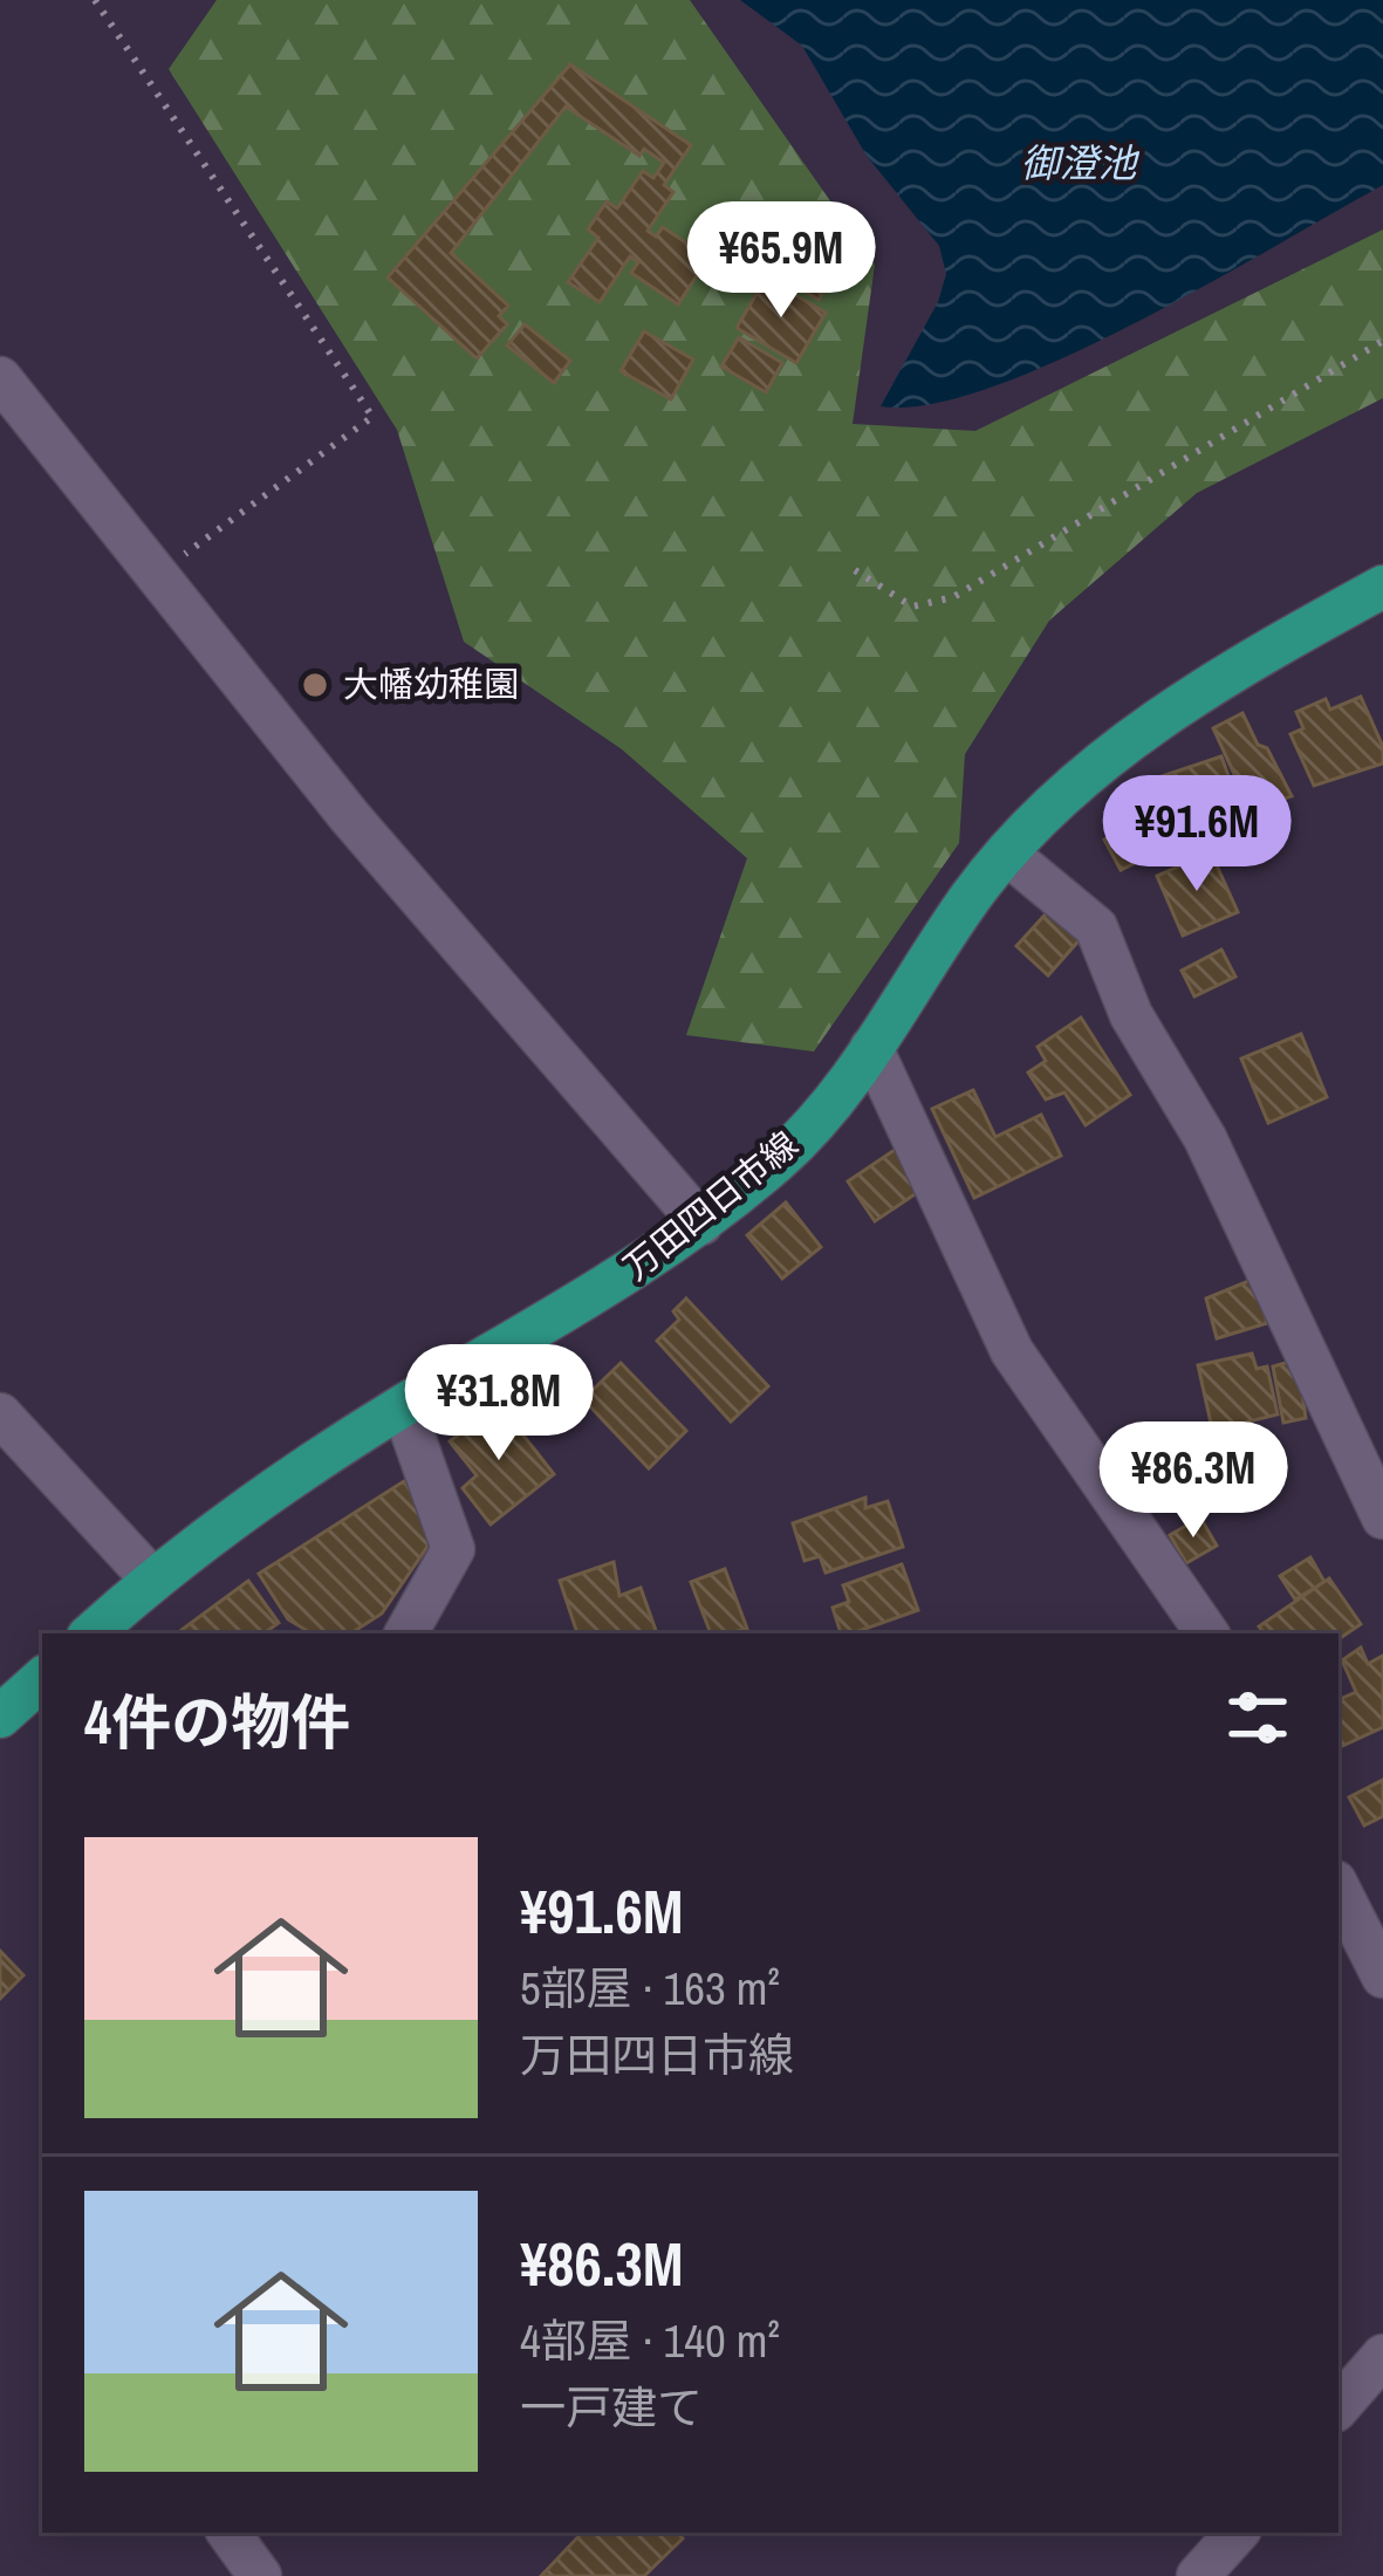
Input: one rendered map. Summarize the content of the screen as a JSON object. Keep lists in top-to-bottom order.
{
  "streets": {
    "main road": ["万田四日市線"]
  },
  "water": ["御澄池"],
  "places": ["大幡幼稚園"],
  "page": {
    "price": [
      "¥65.9M",
      "¥91.6M",
      "¥31.8M",
      "¥86.3M"
    ],
    "heading": "4件の物件",
    "list": [
      {
        "name": "¥91.6M",
        "note": "5部屋 · 163 m² · 万田四日市線"
      },
      {
        "name": "¥86.3M",
        "note": "4部屋 · 140 m² · 一戸建て"
      }
    ]
  }
}
